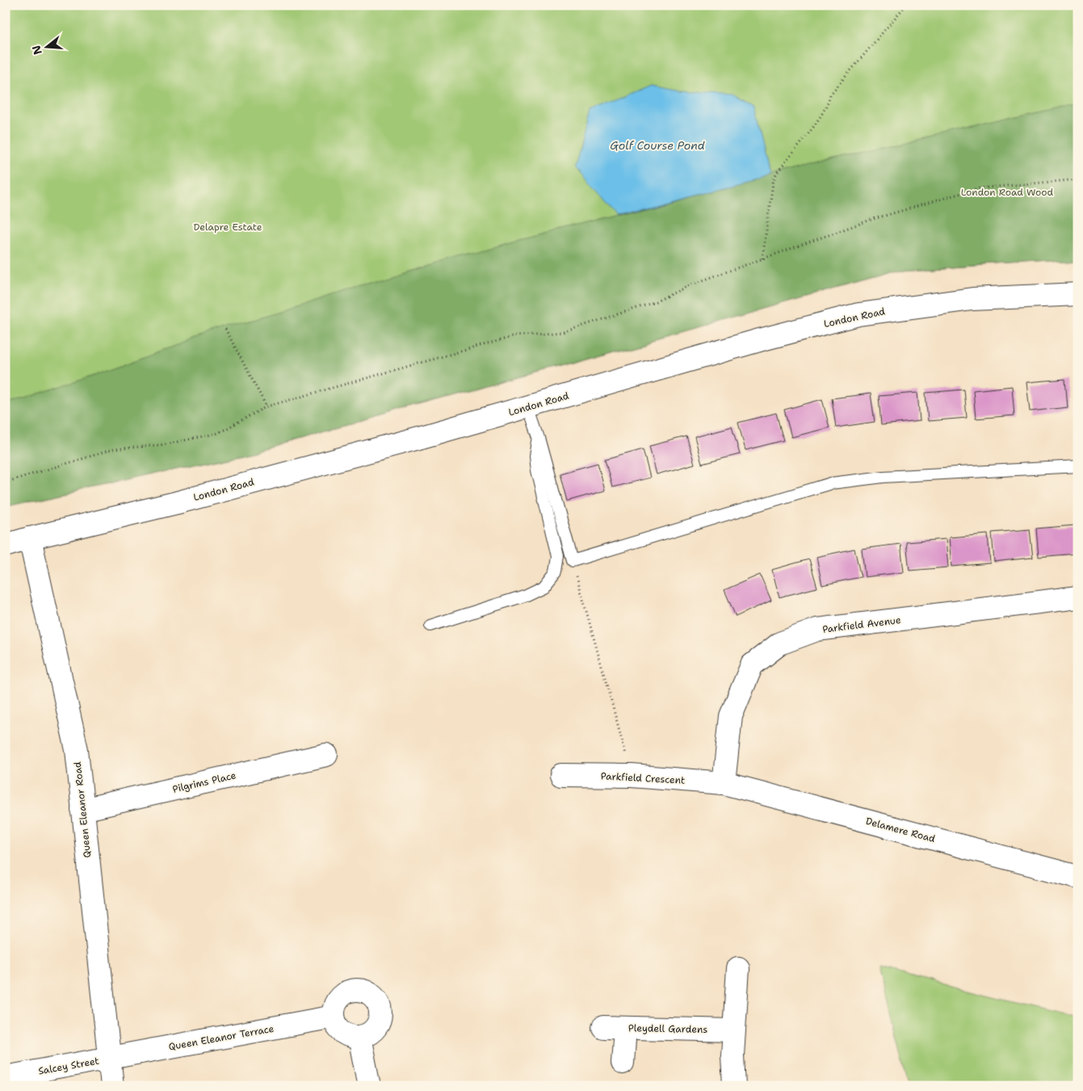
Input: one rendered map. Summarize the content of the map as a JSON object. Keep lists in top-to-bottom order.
{
  "streets": {
    "main road": [
      "London Road",
      "Parkfield Avenue",
      "Parkfield Crescent",
      "Pilgrims Place",
      "Queen Eleanor Road",
      "Delamere Road",
      "Pleydell Gardens",
      "Queen Eleanor Terrace",
      "Salcey Street"
    ]
  },
  "crossings": [
    ["London Road", "Queen Eleanor Road"],
    ["Parkfield Avenue", "Parkfield Crescent"],
    ["Parkfield Avenue", "Delamere Road"],
    ["Parkfield Crescent", "Delamere Road"],
    ["Pilgrims Place", "Queen Eleanor Road"],
    ["Queen Eleanor Road", "Queen Eleanor Terrace"],
    ["Queen Eleanor Road", "Salcey Street"],
    ["Queen Eleanor Terrace", "Salcey Street"]
  ],
  "water": ["Golf Course Pond"],
  "parks": ["London Road Wood", "Delapre Estate"],
  "north": "left"
}
